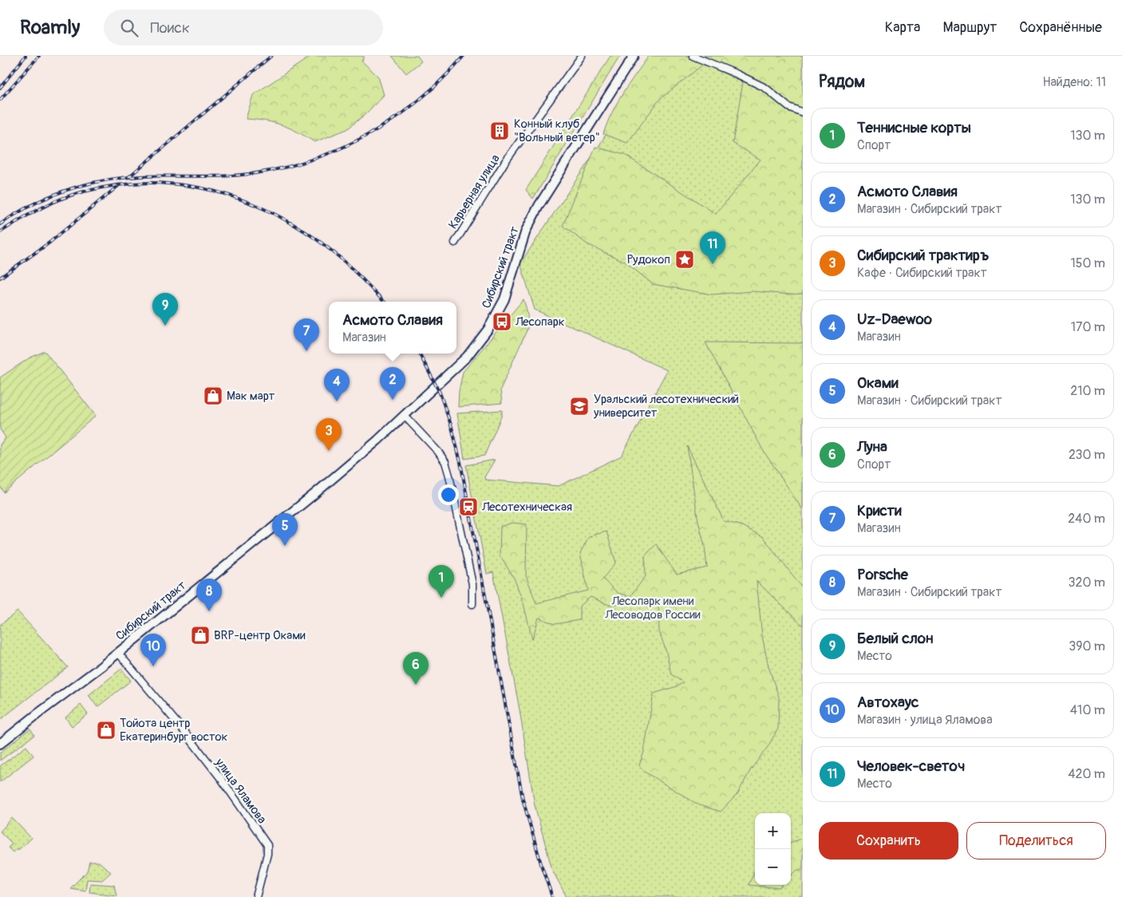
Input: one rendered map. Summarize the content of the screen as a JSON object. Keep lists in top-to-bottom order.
{
  "streets": {
    "main road": ["Сибирский тракт"],
    "street": ["Карьерная улица", "улица Яламова"]
  },
  "crossings": [
    ["Сибирский тракт", "улица Яламова"]
  ],
  "parks": ["Лесопарк имени Лесоводов России"],
  "places": {
    "building": ["Конный клуб \"Вольный ветер\""],
    "place": ["Рудокоп"],
    "bus stop": ["Лесопарк"],
    "shop": ["Мак март", "BRP-центр Оками", "Тойота центр Екатеринбург восток"],
    "school or university": ["Уральский лесотехнический университет"],
    "station": ["Лесотехническая"]
  },
  "page": {
    "header": "Roamly",
    "search": "Поиск",
    "nav": ["Карта", "Маршрут", "Сохранённые"],
    "heading": ["Рядом", "Найдено: 11"],
    "list": [
      {
        "mark": "1",
        "name": "Теннисные корты",
        "note": "Спорт",
        "value": "130 m"
      },
      {
        "mark": "2",
        "name": "Асмото Славия",
        "note": "Магазин · Сибирский тракт",
        "value": "130 m"
      },
      {
        "mark": "3",
        "name": "Сибирский трактиръ",
        "note": "Кафе · Сибирский тракт",
        "value": "150 m"
      },
      {
        "mark": "4",
        "name": "Uz-Daewoo",
        "note": "Магазин",
        "value": "170 m"
      },
      {
        "mark": "5",
        "name": "Оками",
        "note": "Магазин · Сибирский тракт",
        "value": "210 m"
      },
      {
        "mark": "6",
        "name": "Луна",
        "note": "Спорт",
        "value": "230 m"
      },
      {
        "mark": "7",
        "name": "Кристи",
        "note": "Магазин",
        "value": "240 m"
      },
      {
        "mark": "8",
        "name": "Porsche",
        "note": "Магазин · Сибирский тракт",
        "value": "320 m"
      },
      {
        "mark": "9",
        "name": "Белый слон",
        "note": "Место",
        "value": "390 m"
      },
      {
        "mark": "10",
        "name": "Автохаус",
        "note": "Магазин · улица Яламова",
        "value": "410 m"
      },
      {
        "mark": "11",
        "name": "Человек-светоч",
        "note": "Место",
        "value": "420 m"
      }
    ],
    "pins": [
      "11",
      "9",
      "7",
      "2",
      "4",
      "3",
      "5",
      "1",
      "8",
      "10",
      "6"
    ],
    "popup": ["Асмото Славия", "Магазин"],
    "buttons": ["Сохранить", "Поделиться"],
    "map_buttons": ["+", "−"]
  }
}
